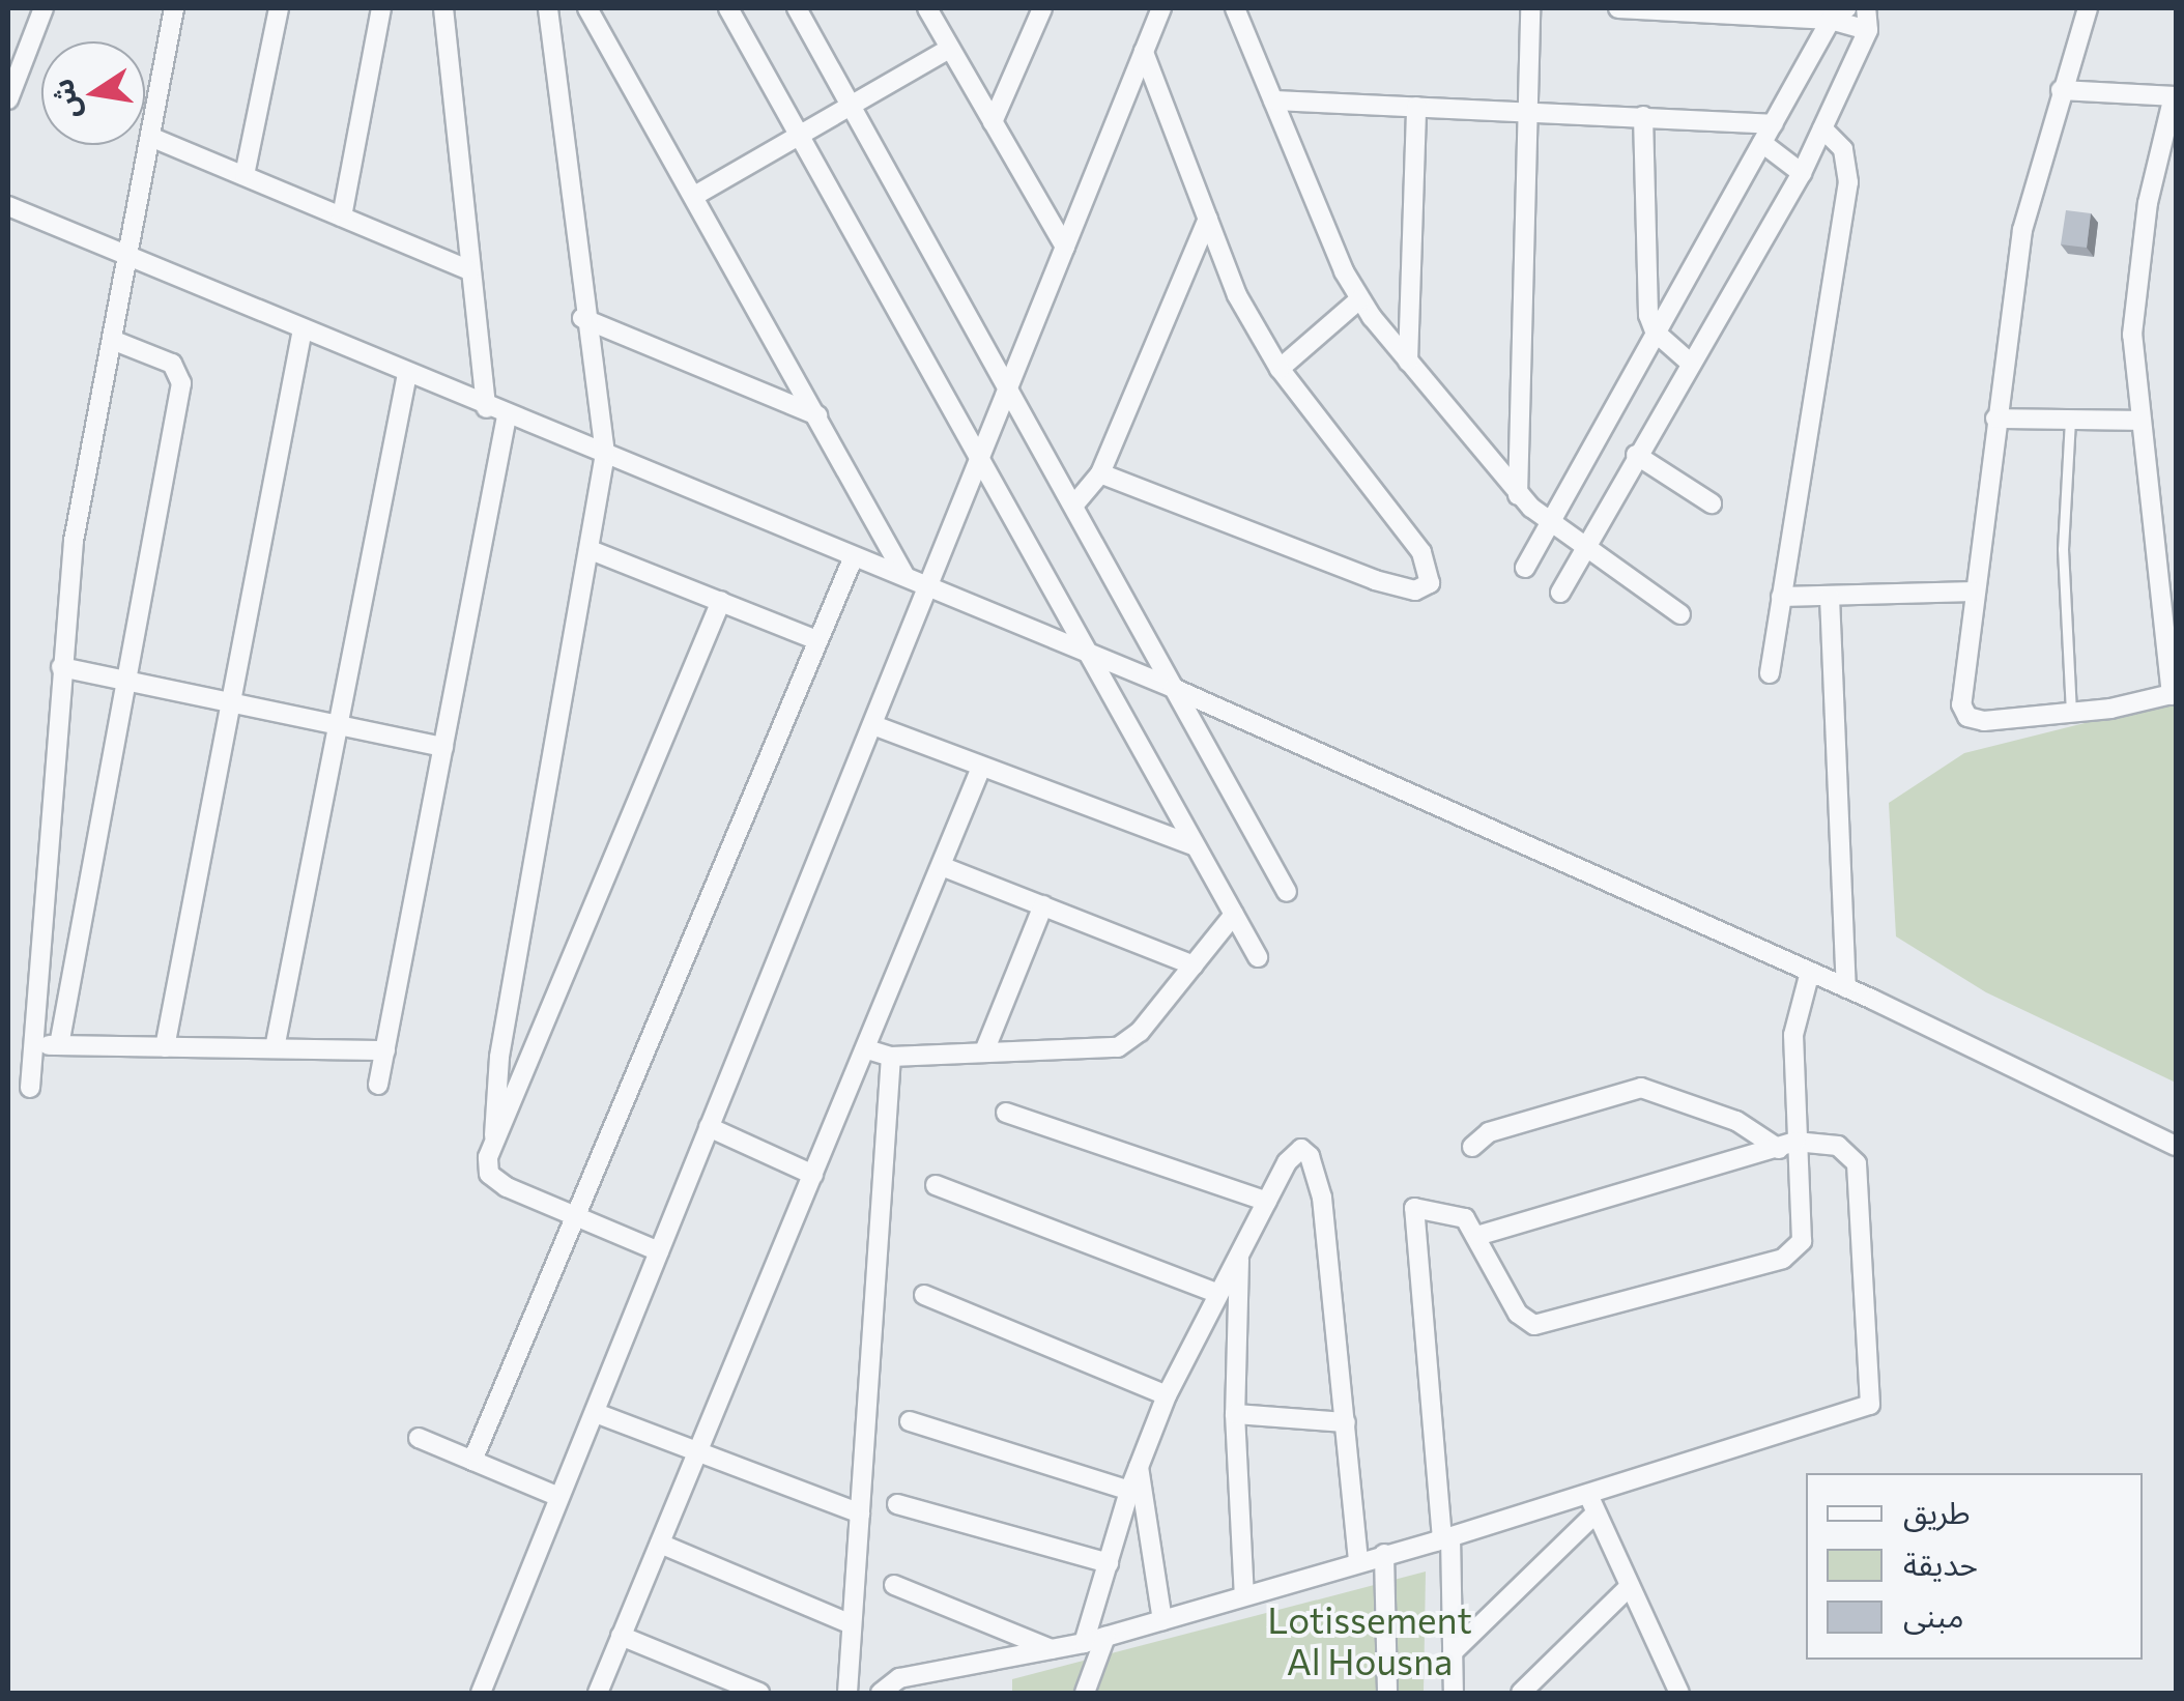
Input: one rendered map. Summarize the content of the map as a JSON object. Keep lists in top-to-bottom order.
{
  "parks": ["Lotissement Al Housna"],
  "legend": ["طريق", "حديقة", "مبنى"],
  "north": "left"
}
